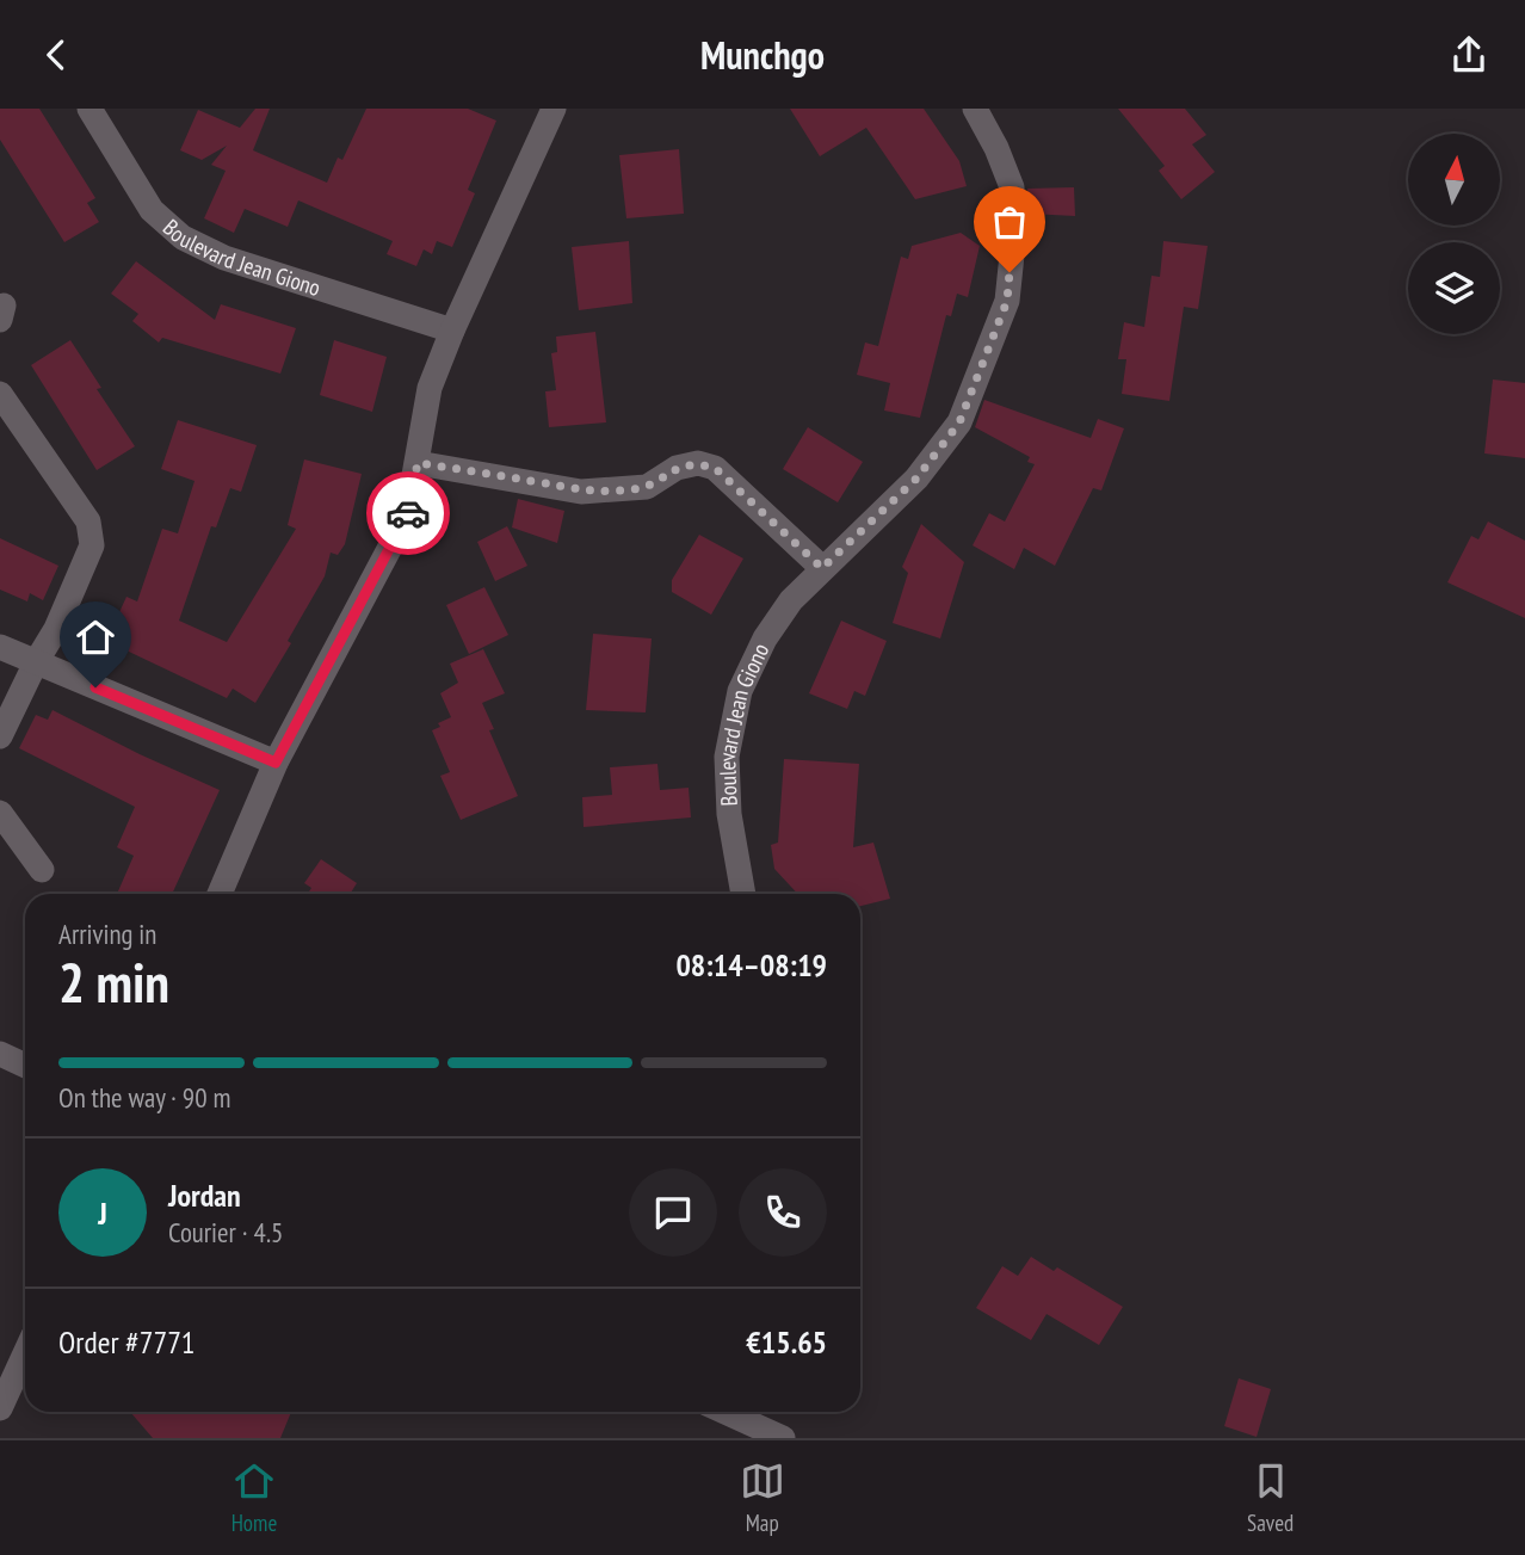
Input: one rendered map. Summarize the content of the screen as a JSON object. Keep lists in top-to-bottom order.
{
  "streets": {
    "street": ["Boulevard Jean Giono"]
  },
  "north": "top",
  "page": {
    "header": "Munchgo",
    "heading": ["2 min", "Arriving in", "08:14–08:19"],
    "panel": [
      "Jordan",
      "Courier · 4.5",
      "Order #7771",
      "€15.65"
    ],
    "bar": "On the way · 90 m",
    "round": "J",
    "tabs": ["Home", "Map", "Saved"]
  }
}
